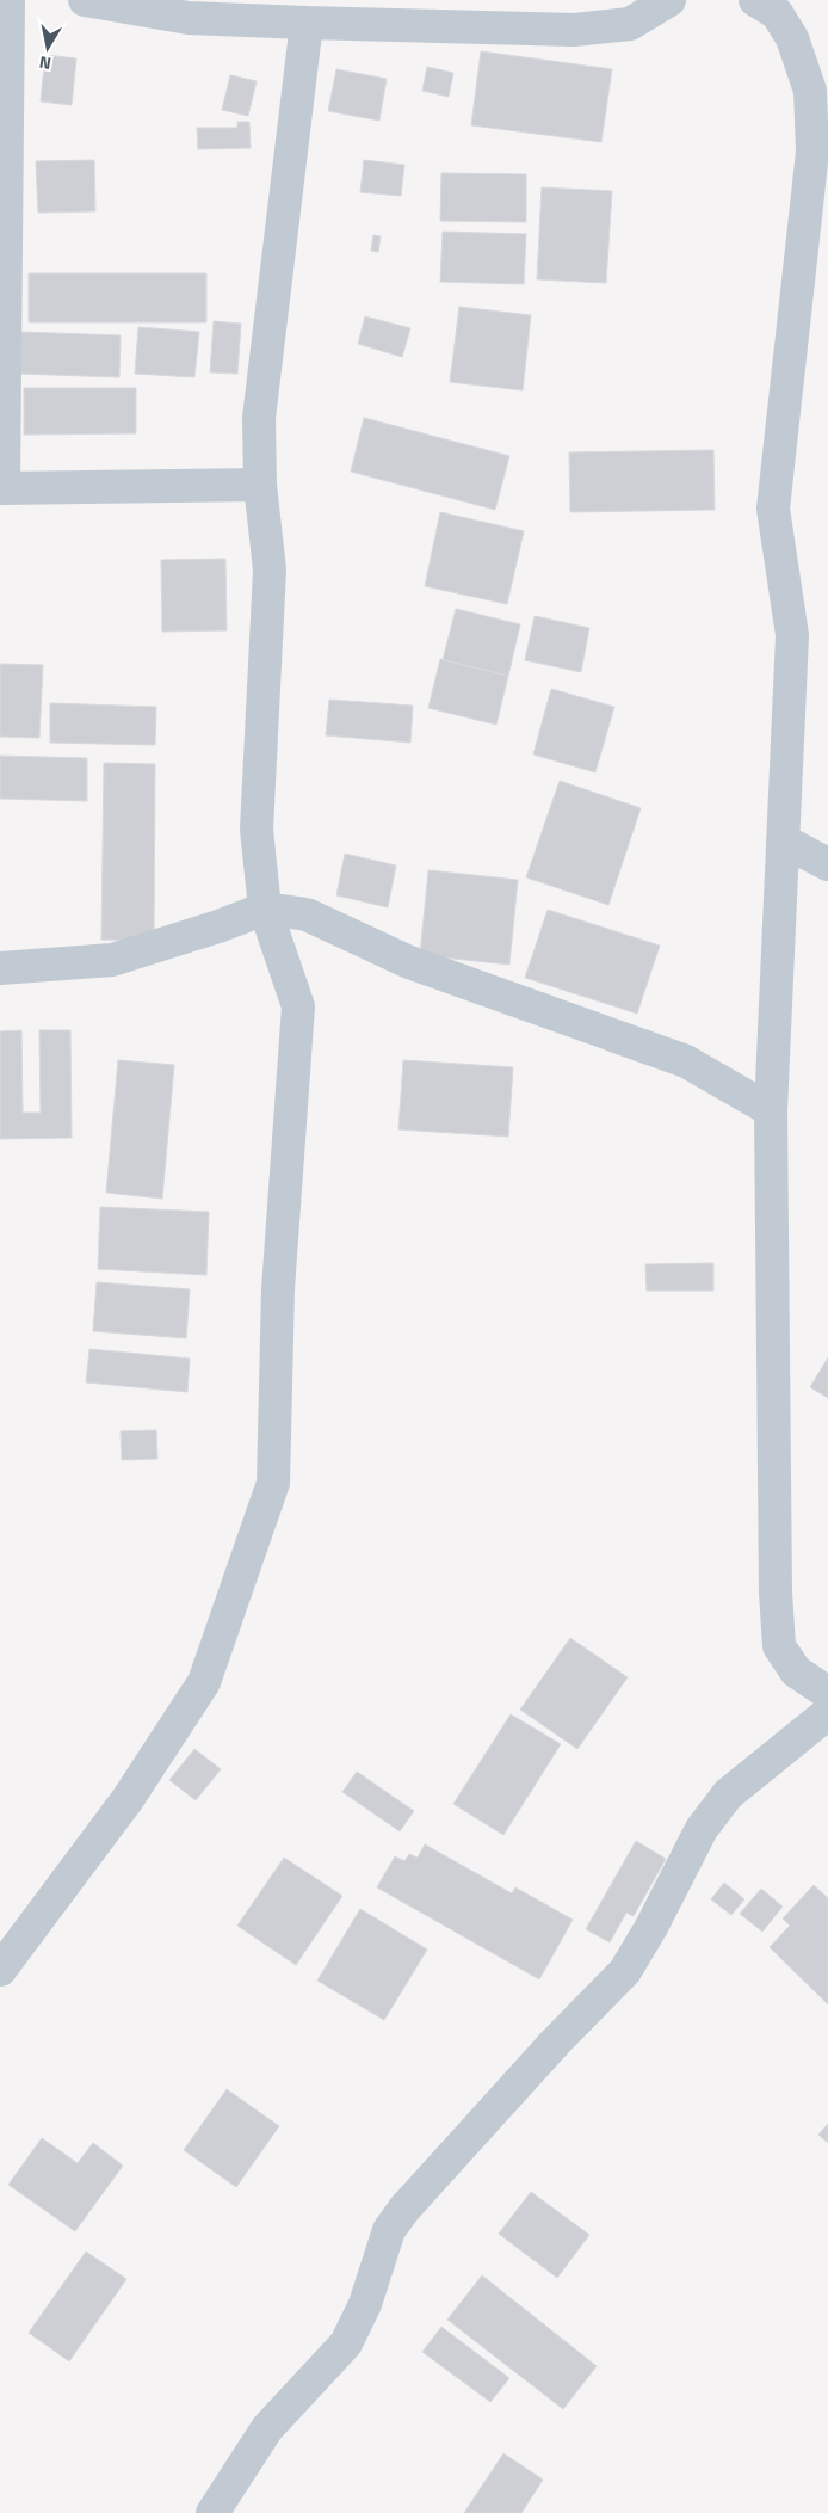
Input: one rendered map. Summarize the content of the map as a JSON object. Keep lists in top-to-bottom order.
{
  "north": "bottom"
}
